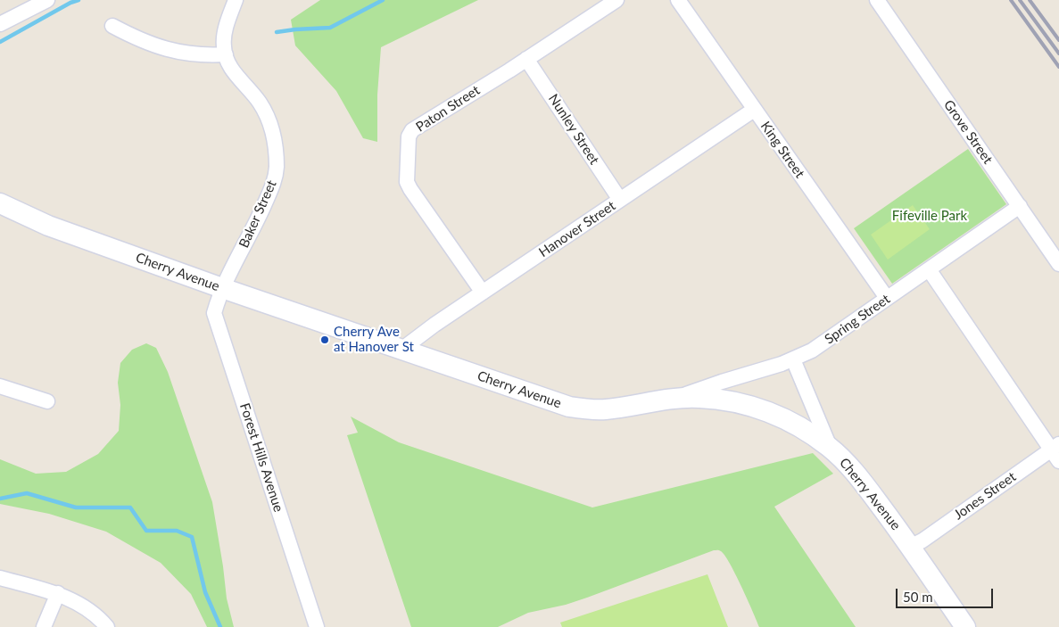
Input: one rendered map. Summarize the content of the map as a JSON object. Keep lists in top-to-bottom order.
{
  "streets": {
    "street": [
      "Paton Street",
      "Nunley Street",
      "Grove Street",
      "King Street",
      "Baker Street",
      "Hanover Street",
      "Cherry Avenue",
      "Spring Street",
      "Forest Hills Avenue",
      "Jones Street"
    ]
  },
  "crossings": [
    ["Paton Street", "Nunley Street"],
    ["Paton Street", "Hanover Street"],
    ["Nunley Street", "Hanover Street"],
    ["Grove Street", "Spring Street"],
    ["King Street", "Hanover Street"],
    ["King Street", "Spring Street"],
    ["Baker Street", "Cherry Avenue"],
    ["Baker Street", "Forest Hills Avenue"],
    ["Hanover Street", "Cherry Avenue"],
    ["Cherry Avenue", "Spring Street"],
    ["Cherry Avenue", "Forest Hills Avenue"],
    ["Cherry Avenue", "Jones Street"]
  ],
  "parks": ["Fifeville Park"],
  "places": ["Cherry Ave at Hanover St"],
  "scale_bar": "50 m"
}
